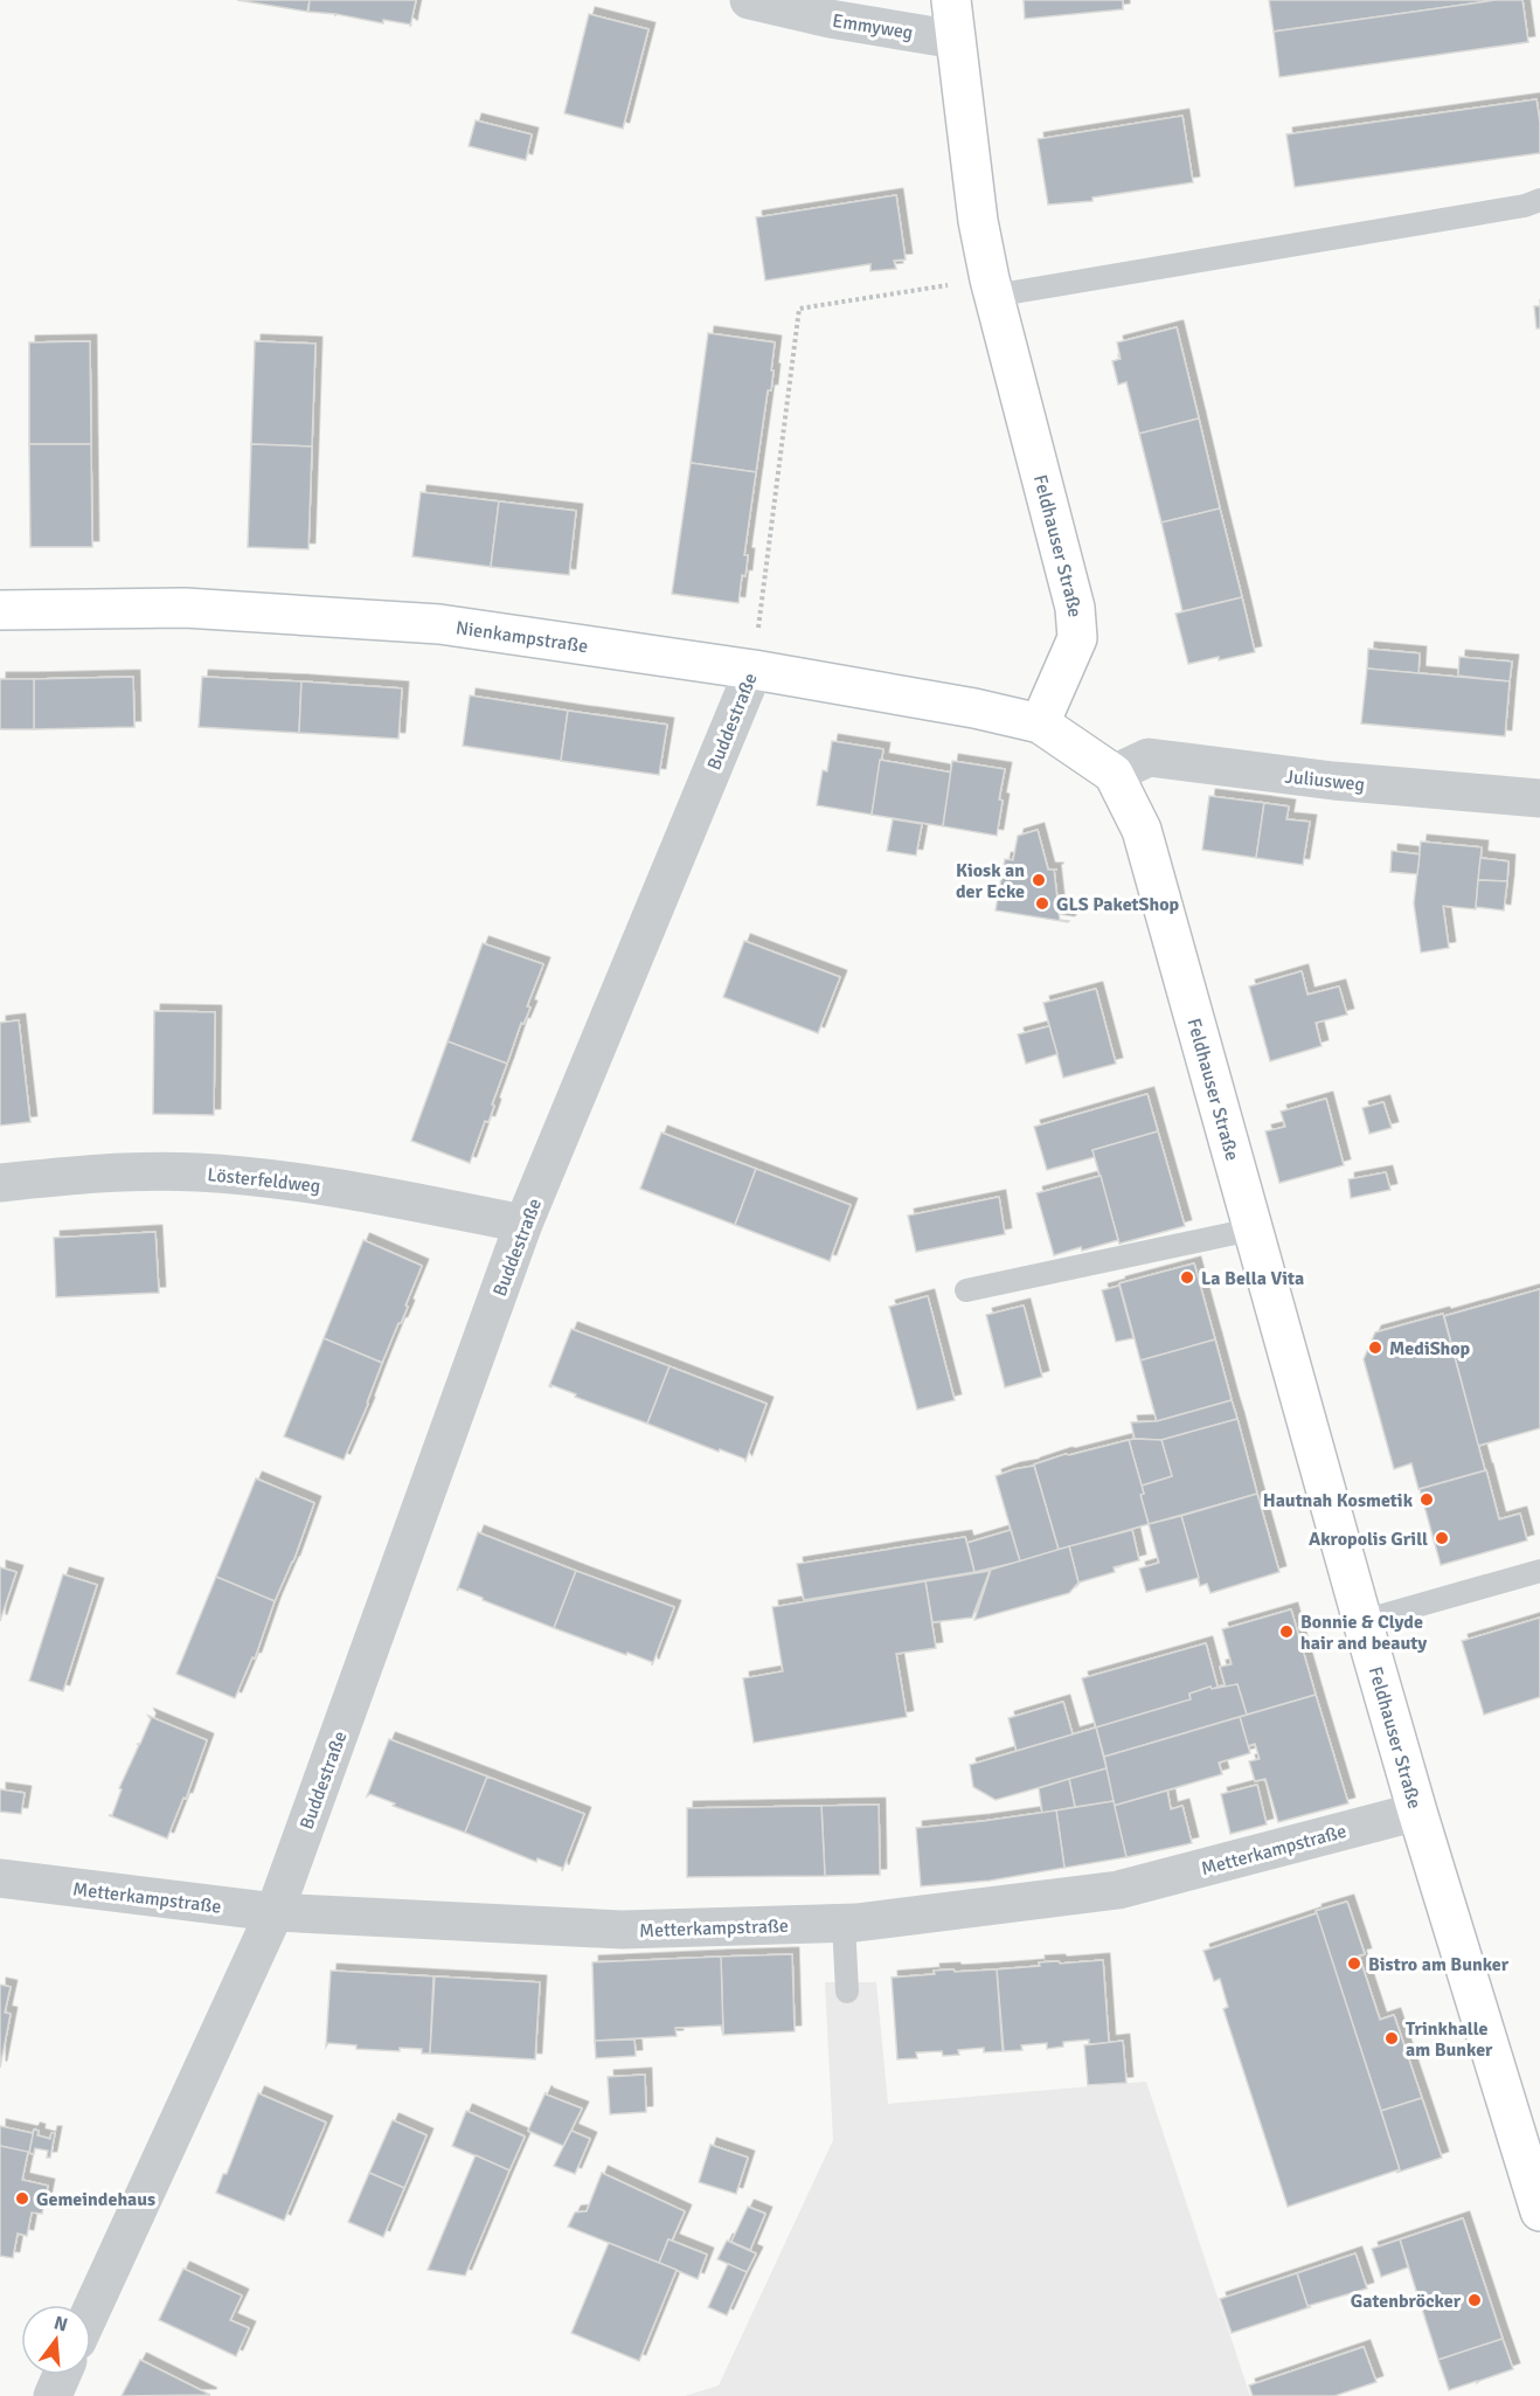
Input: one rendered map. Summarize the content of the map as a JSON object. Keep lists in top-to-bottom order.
{
  "streets": {
    "street": [
      "Emmyweg",
      "Feldhauser Straße",
      "Nienkampstraße",
      "Buddestraße",
      "Juliusweg",
      "Lösterfeldweg",
      "Metterkampstraße"
    ]
  },
  "crossings": [
    ["Emmyweg", "Feldhauser Straße"],
    ["Feldhauser Straße", "Nienkampstraße"],
    ["Feldhauser Straße", "Buddestraße"],
    ["Feldhauser Straße", "Juliusweg"],
    ["Feldhauser Straße", "Metterkampstraße"],
    ["Nienkampstraße", "Buddestraße"],
    ["Buddestraße", "Lösterfeldweg"],
    ["Buddestraße", "Metterkampstraße"]
  ],
  "places": [
    "Kiosk an der Ecke",
    "GLS PaketShop",
    "La Bella Vita",
    "MediShop",
    "Hautnah Kosmetik",
    "Akropolis Grill",
    "Bonnie & Clyde hair and beauty",
    "Bistro am Bunker",
    "Trinkhalle am Bunker",
    "Gemeindehaus",
    "Gatenbröcker"
  ],
  "north": "top"
}
